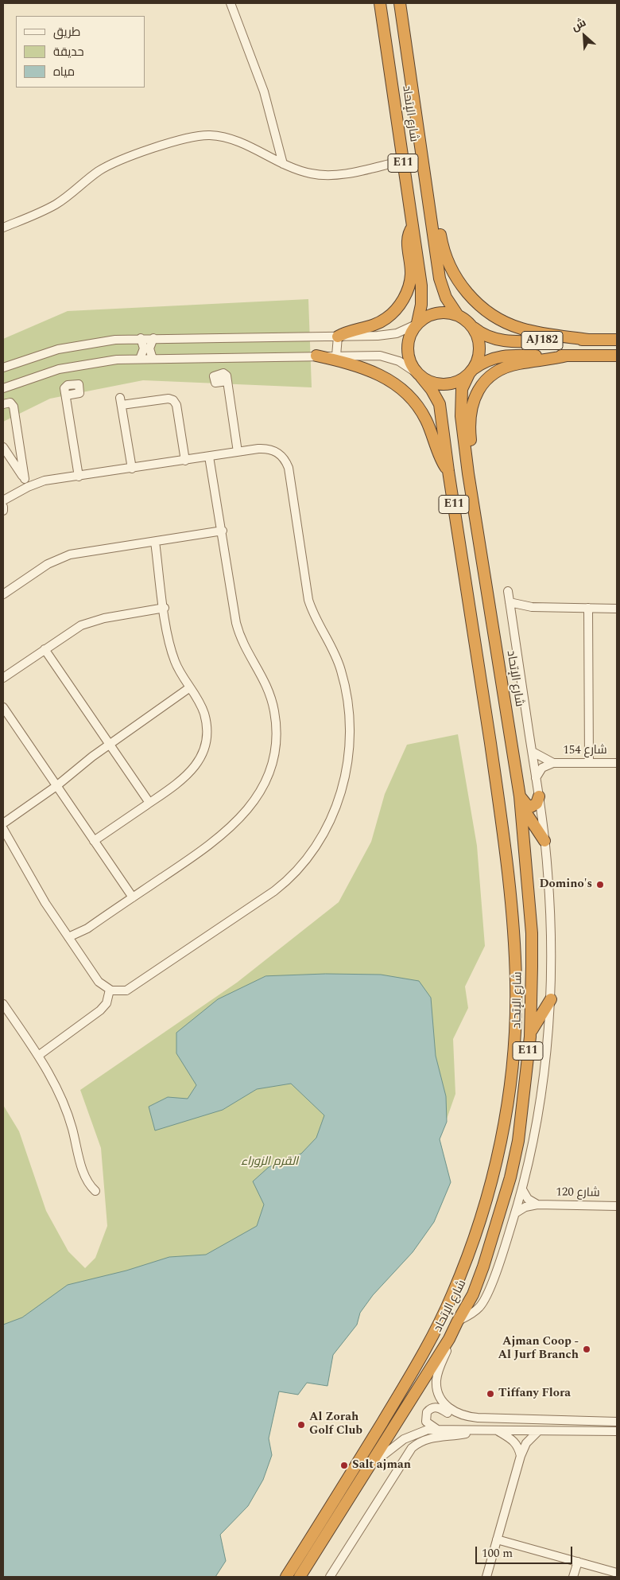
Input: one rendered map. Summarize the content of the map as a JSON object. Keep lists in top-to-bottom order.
{
  "streets": {
    "highway": ["شارع الإتحاد", "E11", "AJ182"],
    "street": ["شارع 154", "شارع 120"]
  },
  "crossings": [
    ["شارع الإتحاد", "AJ182"]
  ],
  "parks": ["القرم الزوراء"],
  "places": [
    "Domino's",
    "Ajman Coop - Al Jurf Branch",
    "Tiffany Flora",
    "Al Zorah Golf Club",
    "Salt ajman"
  ],
  "legend": ["طريق", "حديقة", "مياه"],
  "scale_bar": "100 m",
  "north": "top left"
}
